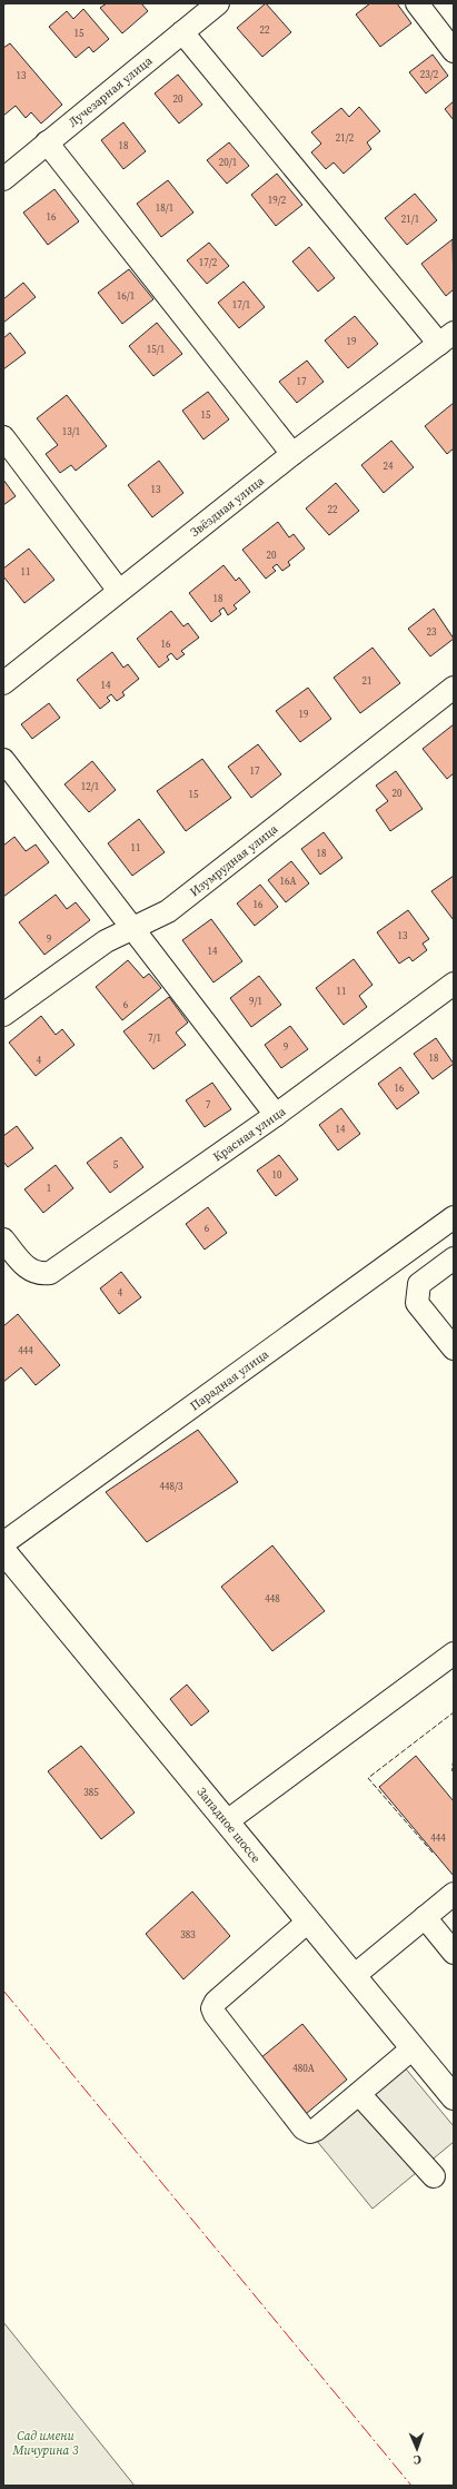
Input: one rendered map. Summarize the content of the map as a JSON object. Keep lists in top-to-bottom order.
{
  "streets": {
    "main road": ["Западное шоссе"],
    "street": [
      "Лучезарная улица",
      "Звёздная улица",
      "Изумрудная улица",
      "Красная улица",
      "Парадная улица"
    ]
  },
  "parks": ["Сад имени Мичурина 3"],
  "house_numbers": [
    "22",
    "15",
    "23/2",
    "13",
    "20",
    "21/2",
    "18",
    "20/1",
    "19/2",
    "18/1",
    "16",
    "21/1",
    "17/2",
    "16/1",
    "17/1",
    "19",
    "15/1",
    "17",
    "15",
    "13/1",
    "24",
    "13",
    "22",
    "20",
    "11",
    "18",
    "23",
    "16",
    "21",
    "14",
    "19",
    "17",
    "12/1",
    "20",
    "15",
    "11",
    "18",
    "16А",
    "16",
    "13",
    "9",
    "14",
    "11",
    "9/1",
    "6",
    "7/1",
    "9",
    "18",
    "4",
    "16",
    "7",
    "14",
    "5",
    "10",
    "1",
    "6",
    "4",
    "444",
    "448/3",
    "448",
    "385",
    "444",
    "383",
    "480А"
  ],
  "north": "bottom"
}
